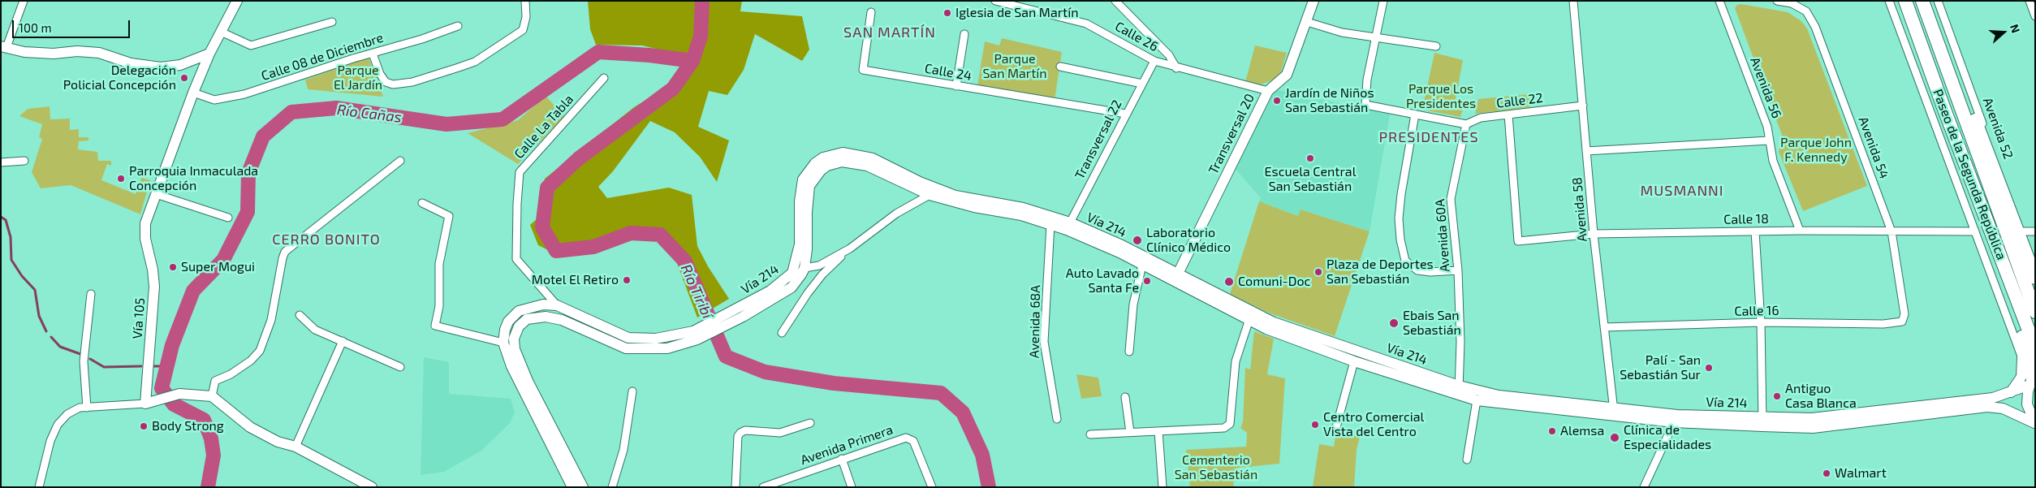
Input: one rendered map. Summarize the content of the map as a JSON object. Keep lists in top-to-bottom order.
{
  "streets": {
    "highway": ["Paseo de la Segunda República"],
    "main road": ["Transversal 20", "Vía 214", "Vía 105"],
    "street": [
      "Calle 26",
      "Calle 08 de Diciembre",
      "Calle 24",
      "Avenida 56",
      "Calle 22",
      "Calle La Tabla",
      "Avenida 52",
      "Transversal 22",
      "Avenida 54",
      "Avenida 58",
      "Calle 18",
      "Avenida 60A",
      "Calle 16",
      "Avenida 68A",
      "Avenida Primera"
    ]
  },
  "crossings": [
    ["Calle 26", "Transversal 20"],
    ["Calle 26", "Transversal 22"],
    ["Calle 08 de Diciembre", "Vía 105"],
    ["Calle 24", "Transversal 22"],
    ["Avenida 56", "Calle 18"],
    ["Calle 22", "Avenida 58"],
    ["Calle 22", "Calle 18"],
    ["Calle 22", "Avenida 60A"],
    ["Calle La Tabla", "Vía 214"],
    ["Transversal 20", "Vía 214"],
    ["Transversal 22", "Vía 214"],
    ["Avenida 54", "Calle 18"],
    ["Avenida 54", "Calle 16"],
    ["Avenida 58", "Calle 18"],
    ["Avenida 58", "Vía 214"],
    ["Avenida 58", "Calle 16"],
    ["Vía 214", "Avenida 60A"],
    ["Vía 214", "Avenida 68A"]
  ],
  "districts": [
    "SAN MARTÍN",
    "PRESIDENTES",
    "MUSMANNI",
    "CERRO BONITO"
  ],
  "water": ["Río Cañas", "Río Tiribí"],
  "parks": [
    "Parque San Martín",
    "Parque El Jardín",
    "Parque Los Presidentes",
    "Parque John F. Kennedy",
    "Cementerio San Sebastián"
  ],
  "places": [
    "Iglesia de San Martín",
    "Delegación Policial Concepción",
    "Jardín de Niños San Sebastián",
    "Escuela Central San Sebastián",
    "Parroquia Inmaculada Concepción",
    "Laboratorio Clínico Médico",
    "Super Mogui",
    "Plaza de Deportes San Sebastián",
    "Motel El Retiro",
    "Auto Lavado Santa Fe",
    "Comuni-Doc",
    "Ebais San Sebastián",
    "Palí - San Sebastián Sur",
    "Antiguo Casa Blanca",
    "Centro Comercial Vista del Centro",
    "Body Strong",
    "Alemsa",
    "Clínica de Especialidades",
    "Walmart"
  ],
  "scale_bar": "100 m",
  "north": "right"
}
